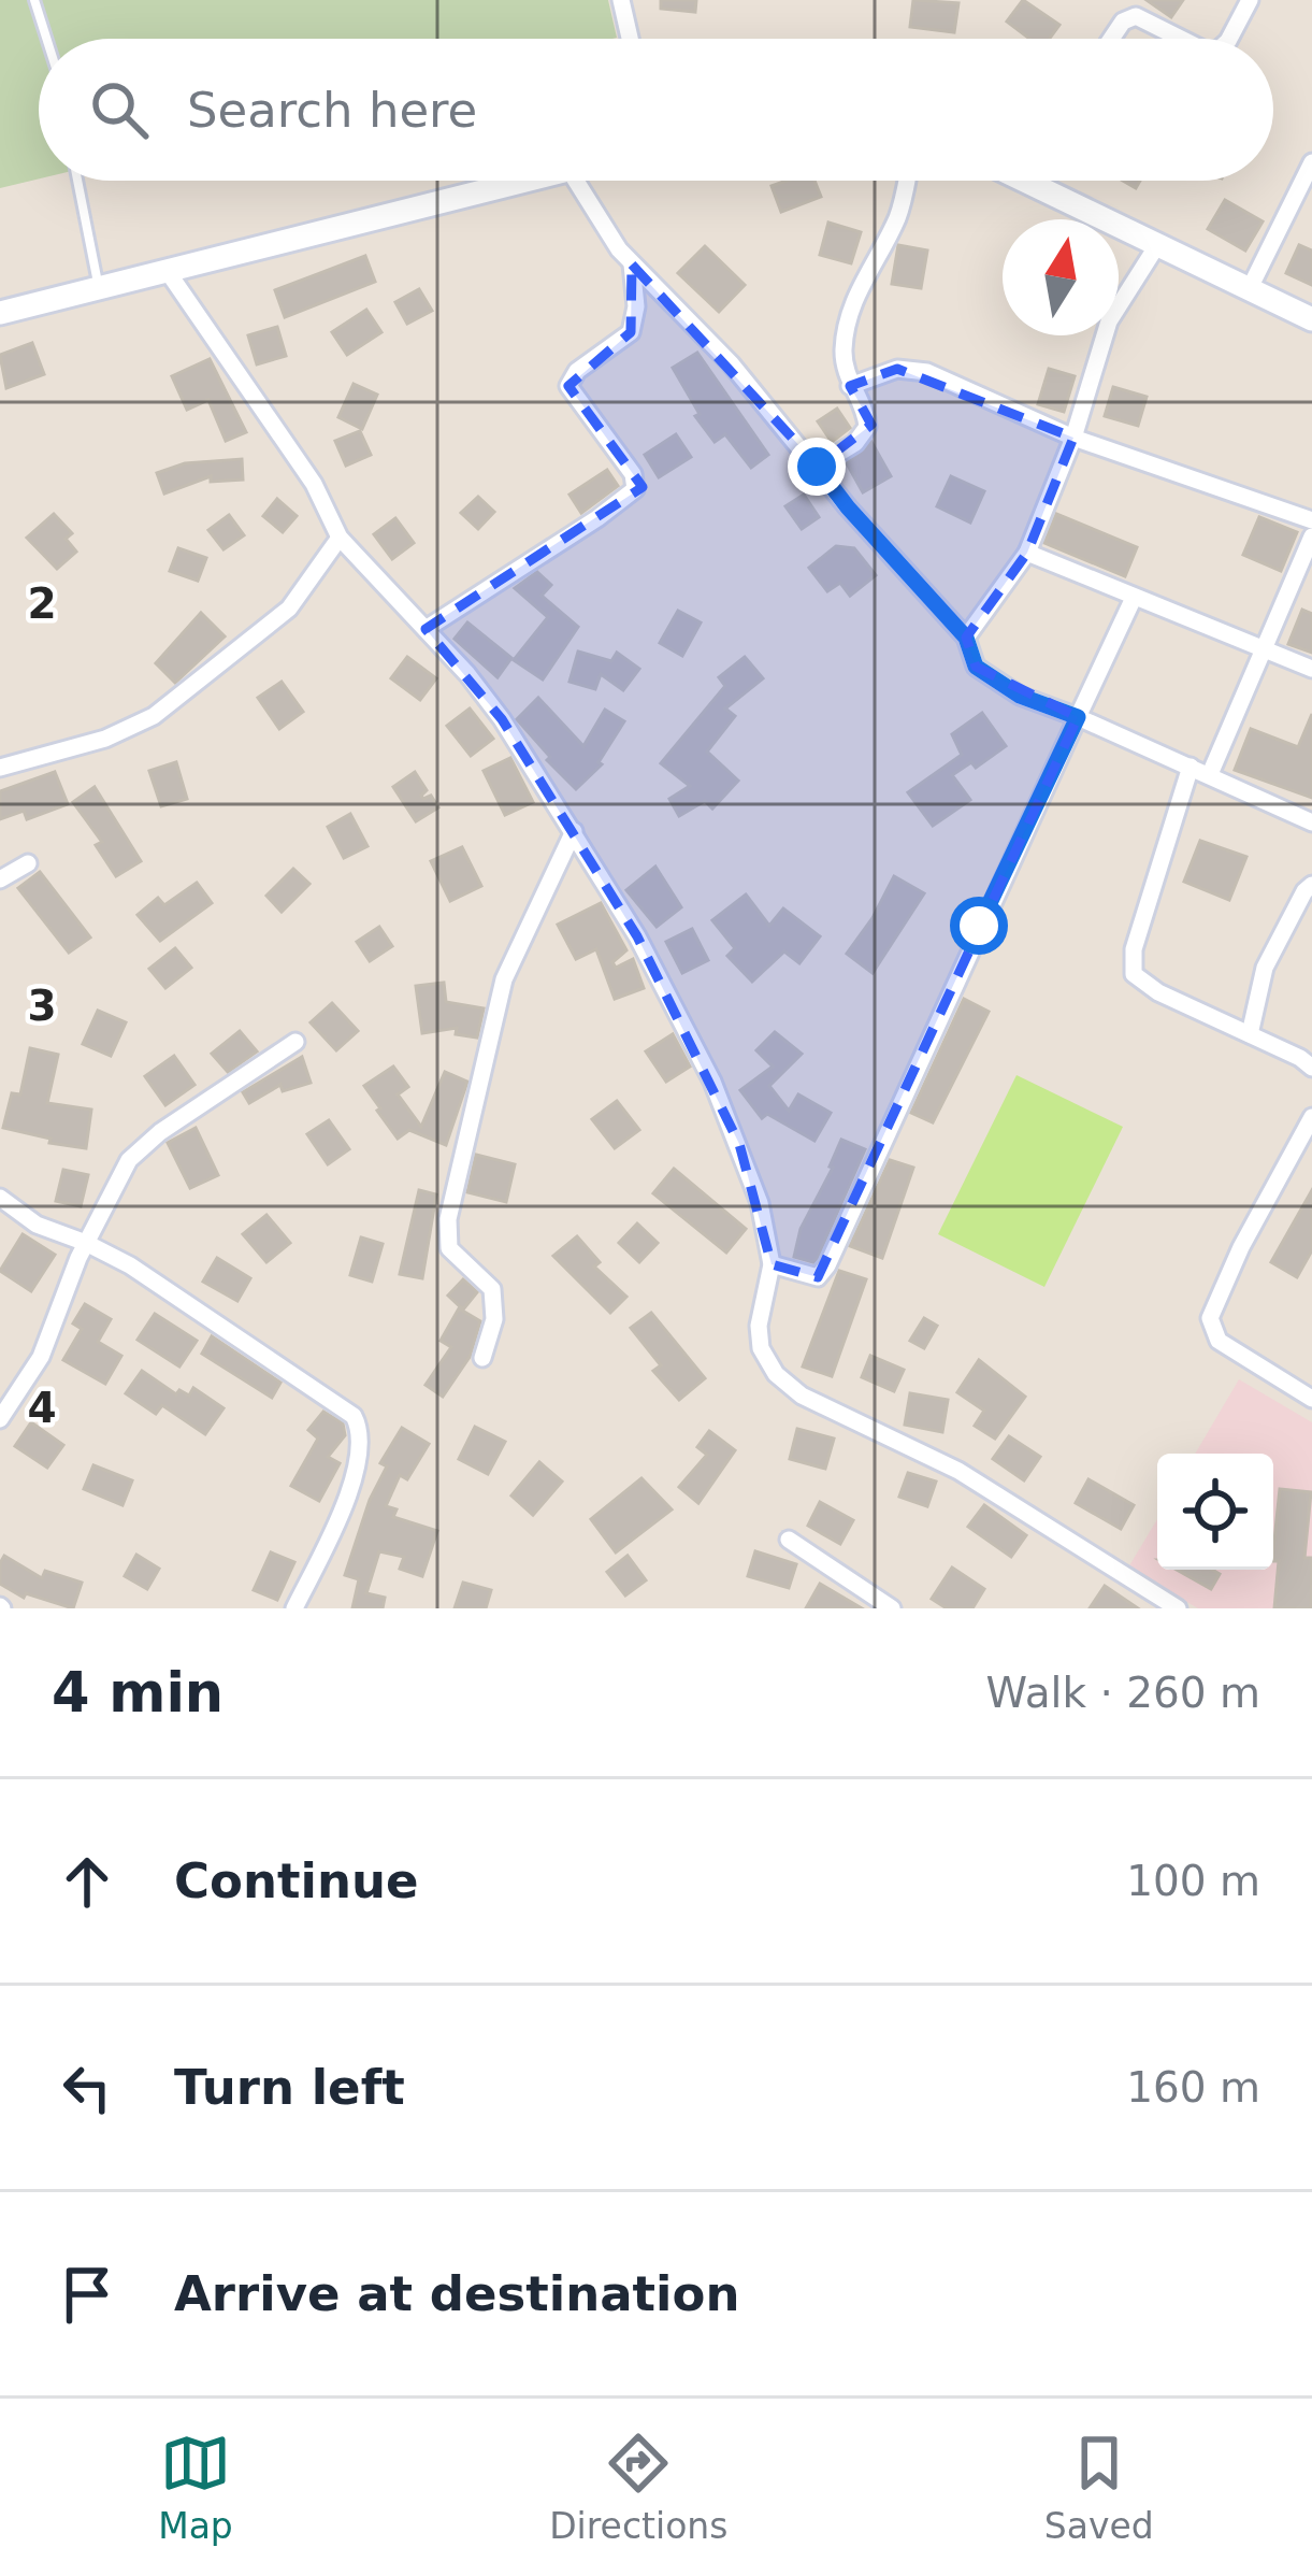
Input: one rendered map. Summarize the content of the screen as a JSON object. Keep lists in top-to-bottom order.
{
  "north": "top",
  "page": {
    "search": "Search here",
    "heading": ["4 min", "Walk · 260 m"],
    "list": [
      ["Continue", "100 m"],
      ["Turn left", "160 m"],
      "Arrive at destination"
    ],
    "nav": ["Map", "Directions", "Saved"]
  },
  "grid": {
    "rows": ["2", "3", "4"]
  }
}
